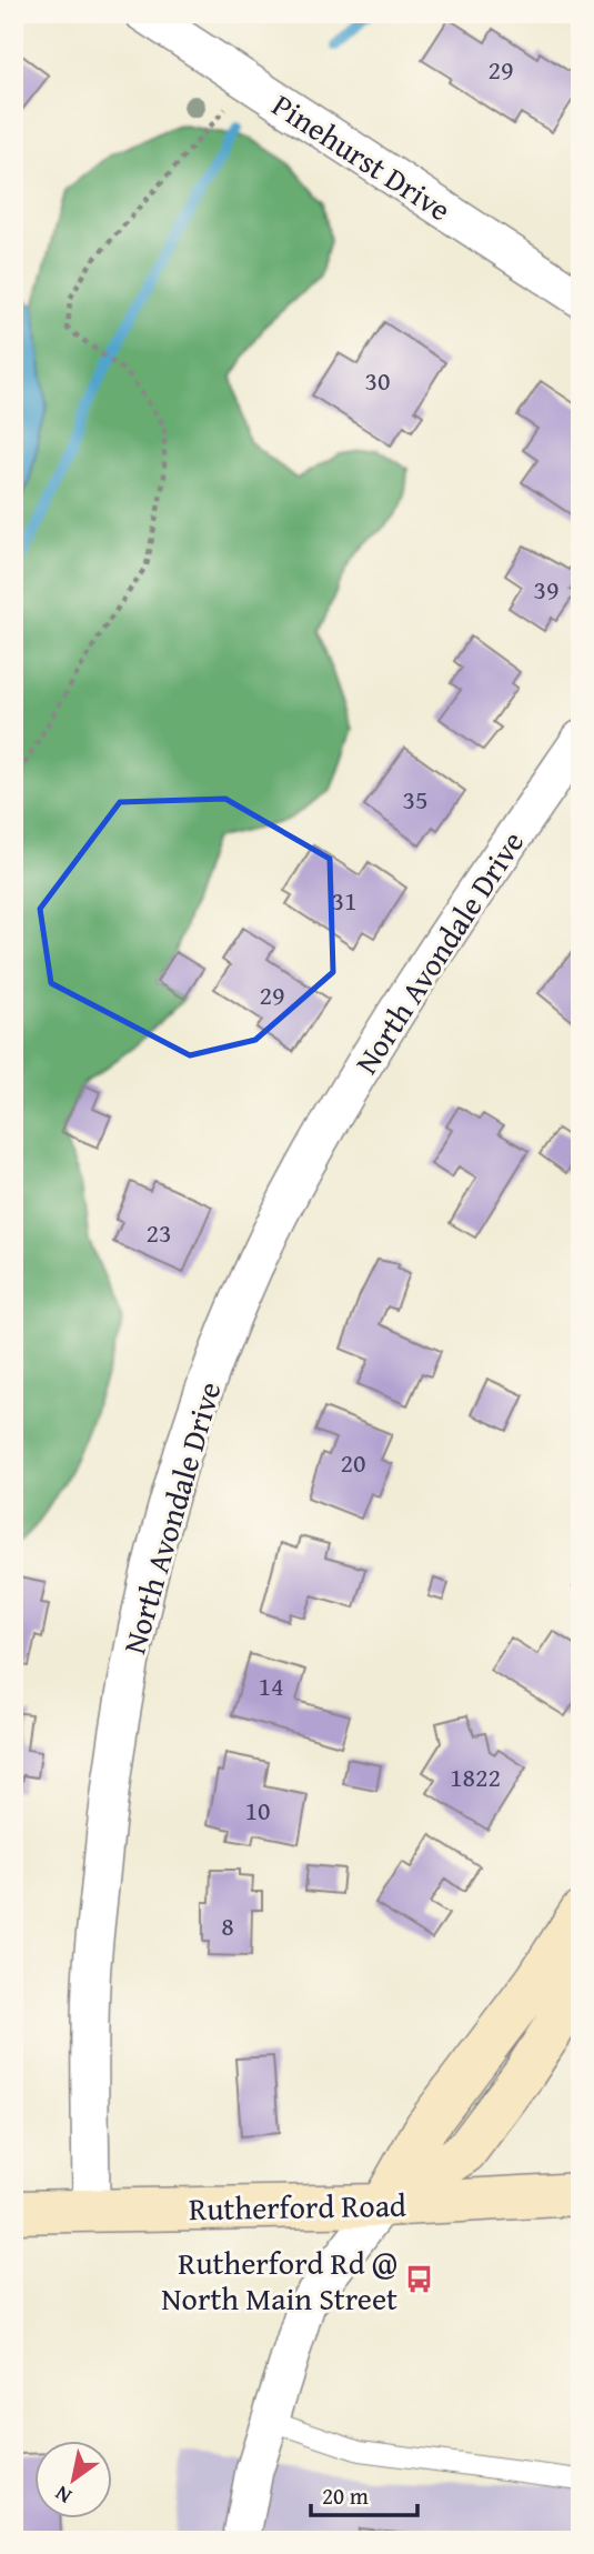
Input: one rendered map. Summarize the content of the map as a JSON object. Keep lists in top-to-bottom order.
{
  "streets": {
    "street": ["Pinehurst Drive", "North Avondale Drive", "Rutherford Road"]
  },
  "crossings": [
    ["North Avondale Drive", "Rutherford Road"]
  ],
  "places": {
    "bus stop": ["Rutherford Rd @ North Main Street"]
  },
  "house_numbers": [
    "29",
    "30",
    "39",
    "35",
    "31",
    "29",
    "23",
    "20",
    "14",
    "1822",
    "10",
    "8"
  ],
  "scale_bar": "20 m",
  "north": "bottom left"
}
